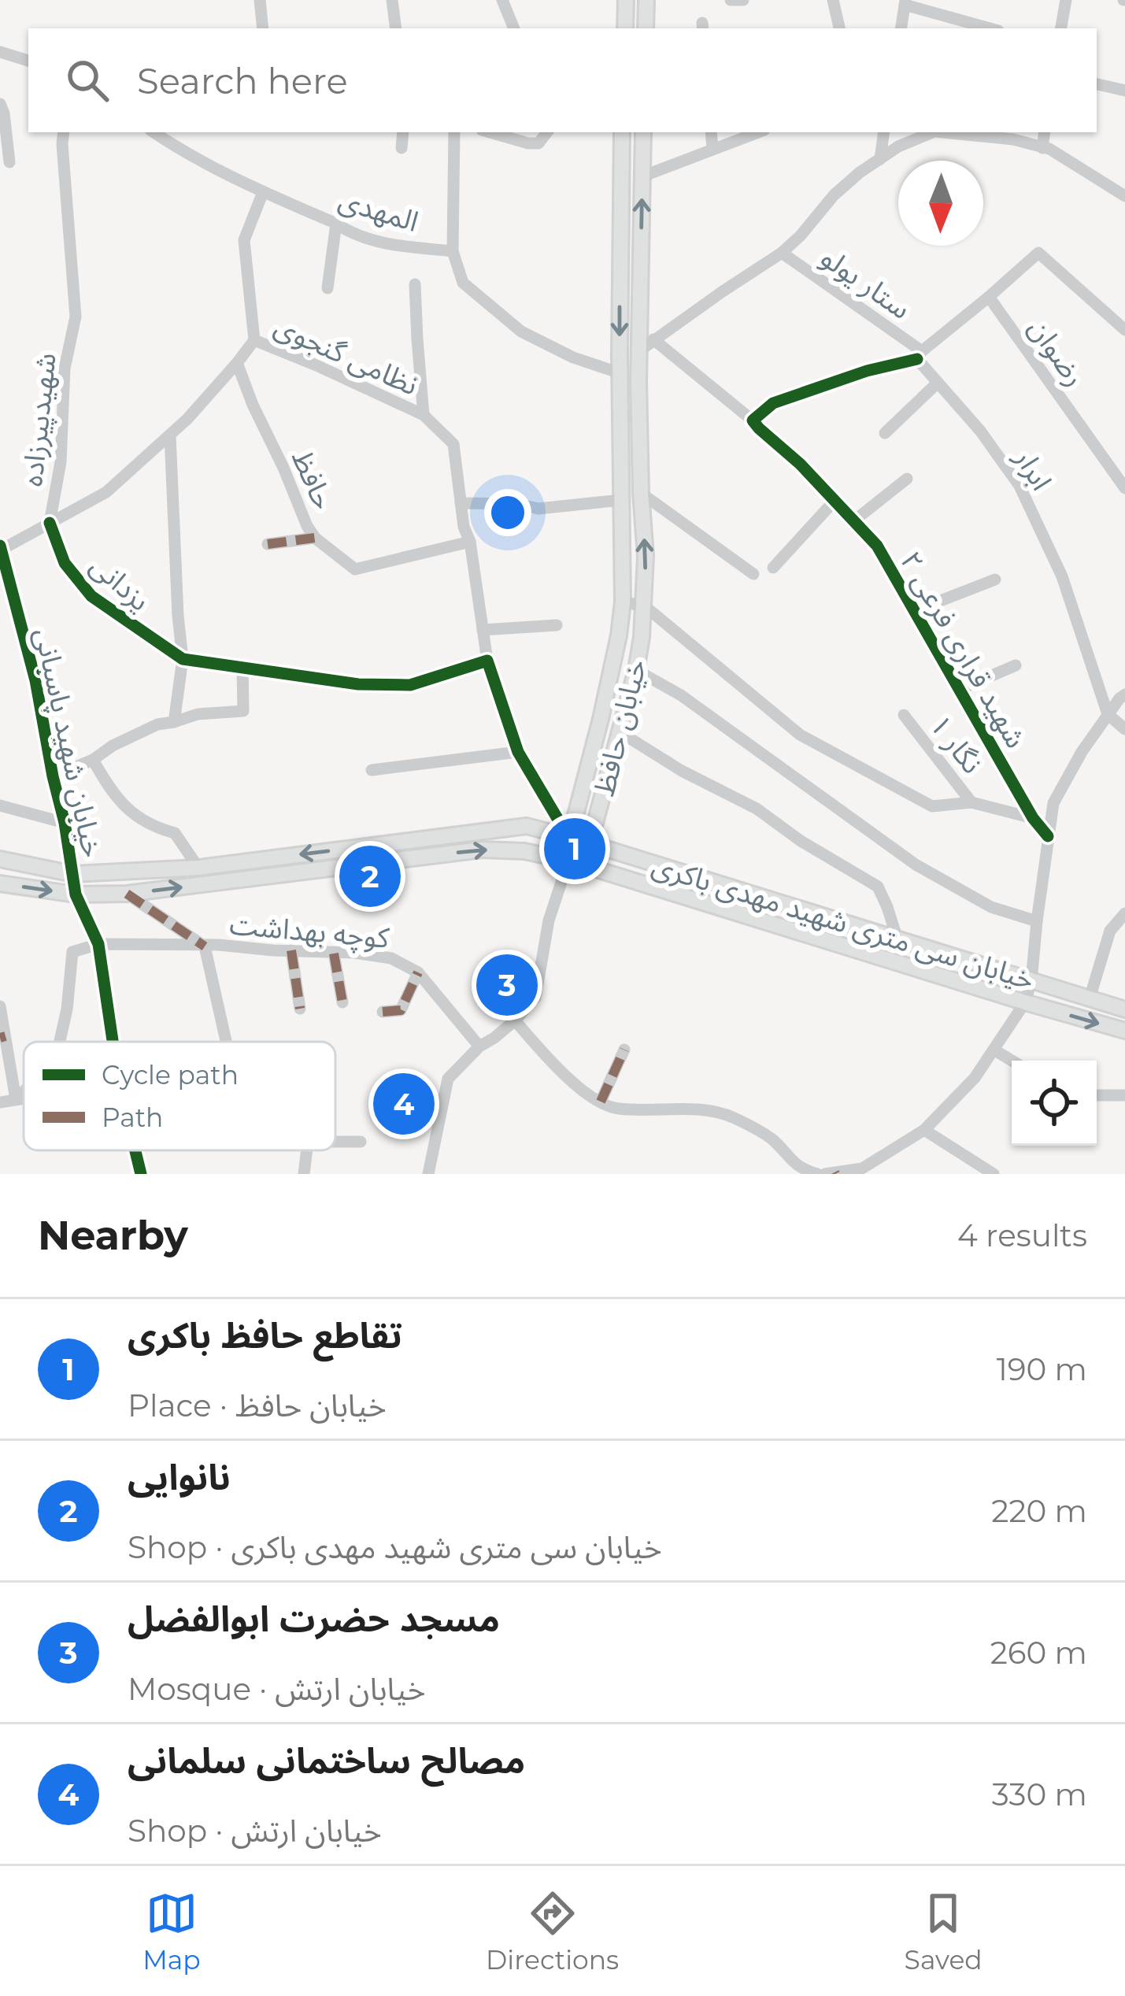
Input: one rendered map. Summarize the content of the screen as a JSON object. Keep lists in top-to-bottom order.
{
  "streets": {
    "main road": ["خیابان حافظ", "خیابان سی متری شهید مهدی باکری"],
    "street": [
      "المهدی",
      "ستار یولو",
      "رضوان",
      "نظامی گنجوی",
      "شهیدپیرزاده",
      "ابرار",
      "حافظ",
      "یزدانی",
      "شهید قراری فرعی ۲",
      "خیابان شهید پاسبانی",
      "نگار ۱",
      "کوچه بهداشت"
    ]
  },
  "crossings": [
    ["المهدی", "نظامی گنجوی"],
    ["المهدی", "خیابان حافظ"],
    ["ستار یولو", "ابرار"],
    ["نظامی گنجوی", "حافظ"],
    ["نظامی گنجوی", "خیابان حافظ"],
    ["نظامی گنجوی", "خیابان سی متری شهید مهدی باکری"],
    ["شهیدپیرزاده", "حافظ"],
    ["شهیدپیرزاده", "یزدانی"],
    ["خیابان حافظ", "خیابان سی متری شهید مهدی باکری"],
    ["خیابان شهید پاسبانی", "خیابان سی متری شهید مهدی باکری"],
    ["خیابان شهید پاسبانی", "کوچه بهداشت"]
  ],
  "legend": ["Cycle path", "Path"],
  "north": "bottom",
  "page": {
    "search": "Search here",
    "pins": [
      "1",
      "2",
      "3",
      "4"
    ],
    "heading": ["Nearby", "4 results"],
    "list": [
      {
        "mark": "1",
        "name": "تقاطع حافظ باکری",
        "note": "Place · خیابان حافظ",
        "value": "190 m"
      },
      {
        "mark": "2",
        "name": "نانوایی",
        "note": "Shop · خیابان سی متری شهید مهدی باکری",
        "value": "220 m"
      },
      {
        "mark": "3",
        "name": "مسجد حضرت ابوالفضل",
        "note": "Mosque · خیابان ارتش",
        "value": "260 m"
      },
      {
        "mark": "4",
        "name": "مصالح ساختمانی سلمانی",
        "note": "Shop · خیابان ارتش",
        "value": "330 m"
      }
    ],
    "nav": ["Map", "Directions", "Saved"]
  }
}
